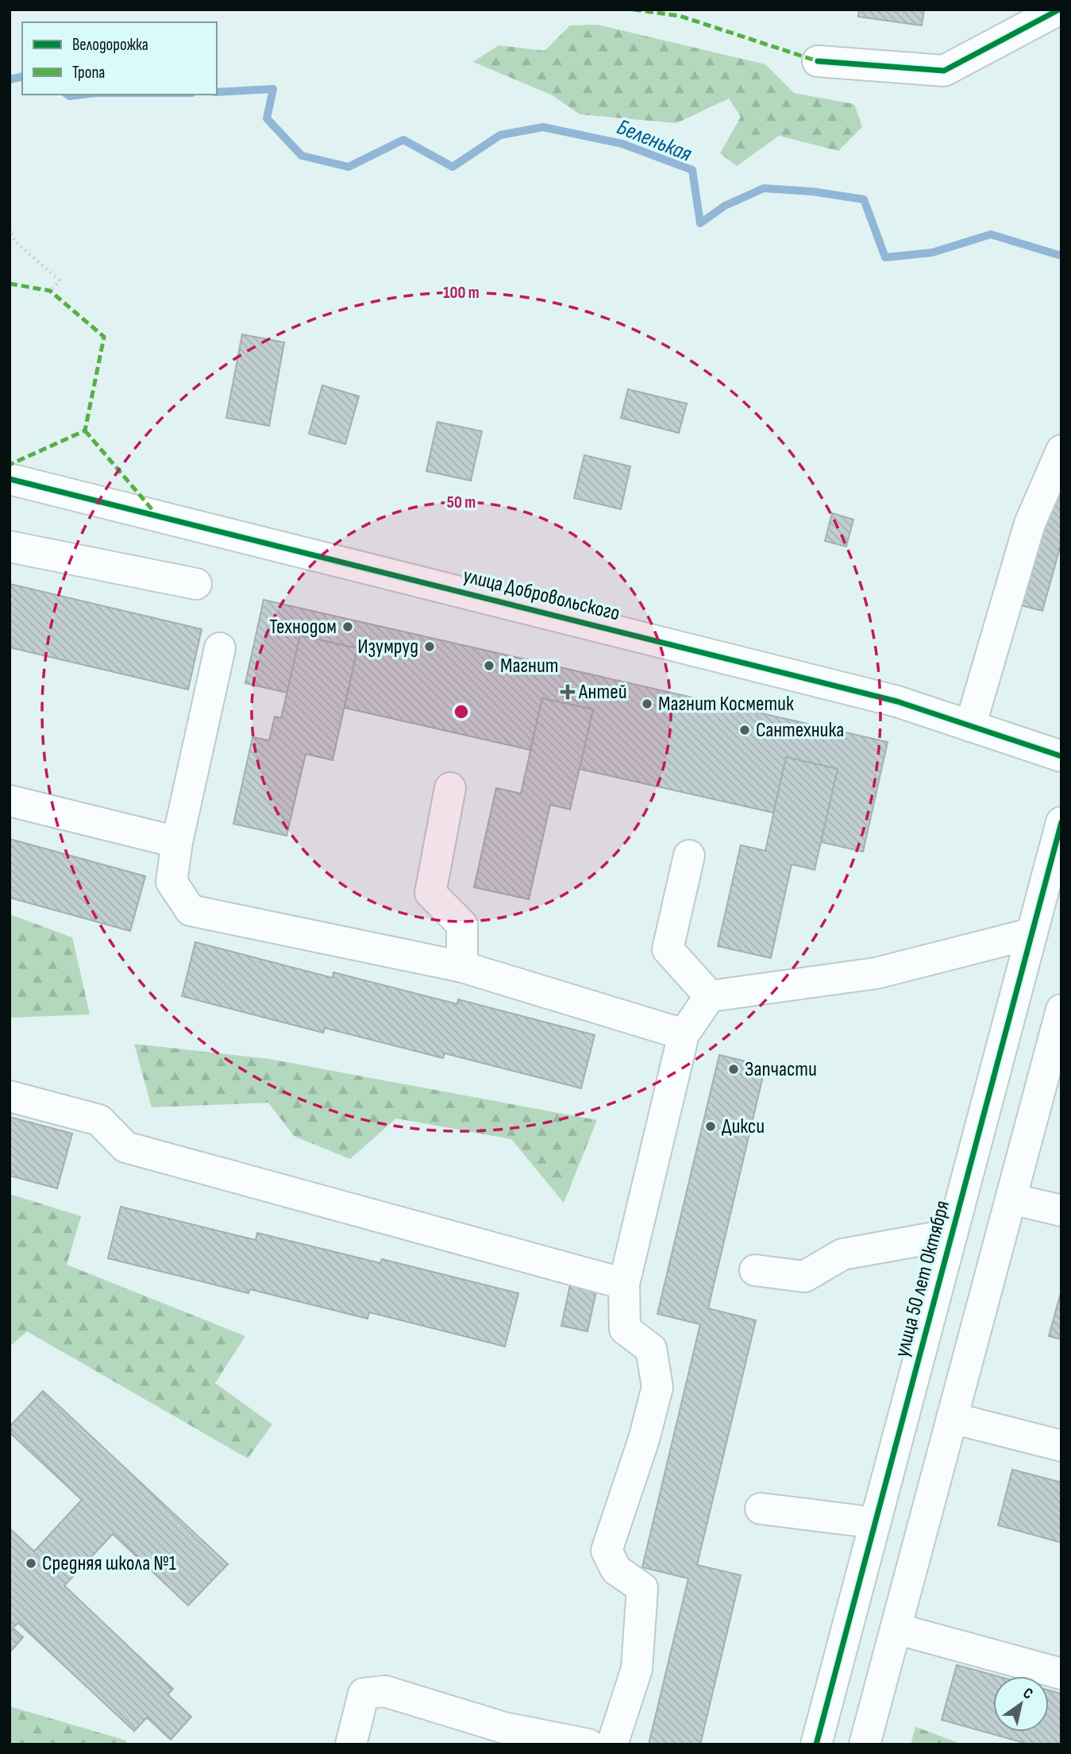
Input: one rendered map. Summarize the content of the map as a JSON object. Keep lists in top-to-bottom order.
{
  "streets": {
    "street": ["улица Добровольского", "улица 50 лет Октября"]
  },
  "water": ["Беленькая"],
  "places": {
    "other": [
      "Технодом",
      "Изумруд",
      "Магнит",
      "Магнит Косметик",
      "Сантехника",
      "Запчасти",
      "Дикси",
      "Средняя школа №1"
    ],
    "health": ["Антей"]
  },
  "legend": ["Велодорожка", "Тропа"],
  "north": "top right",
  "rings": ["100 m", "50 m"]
}
